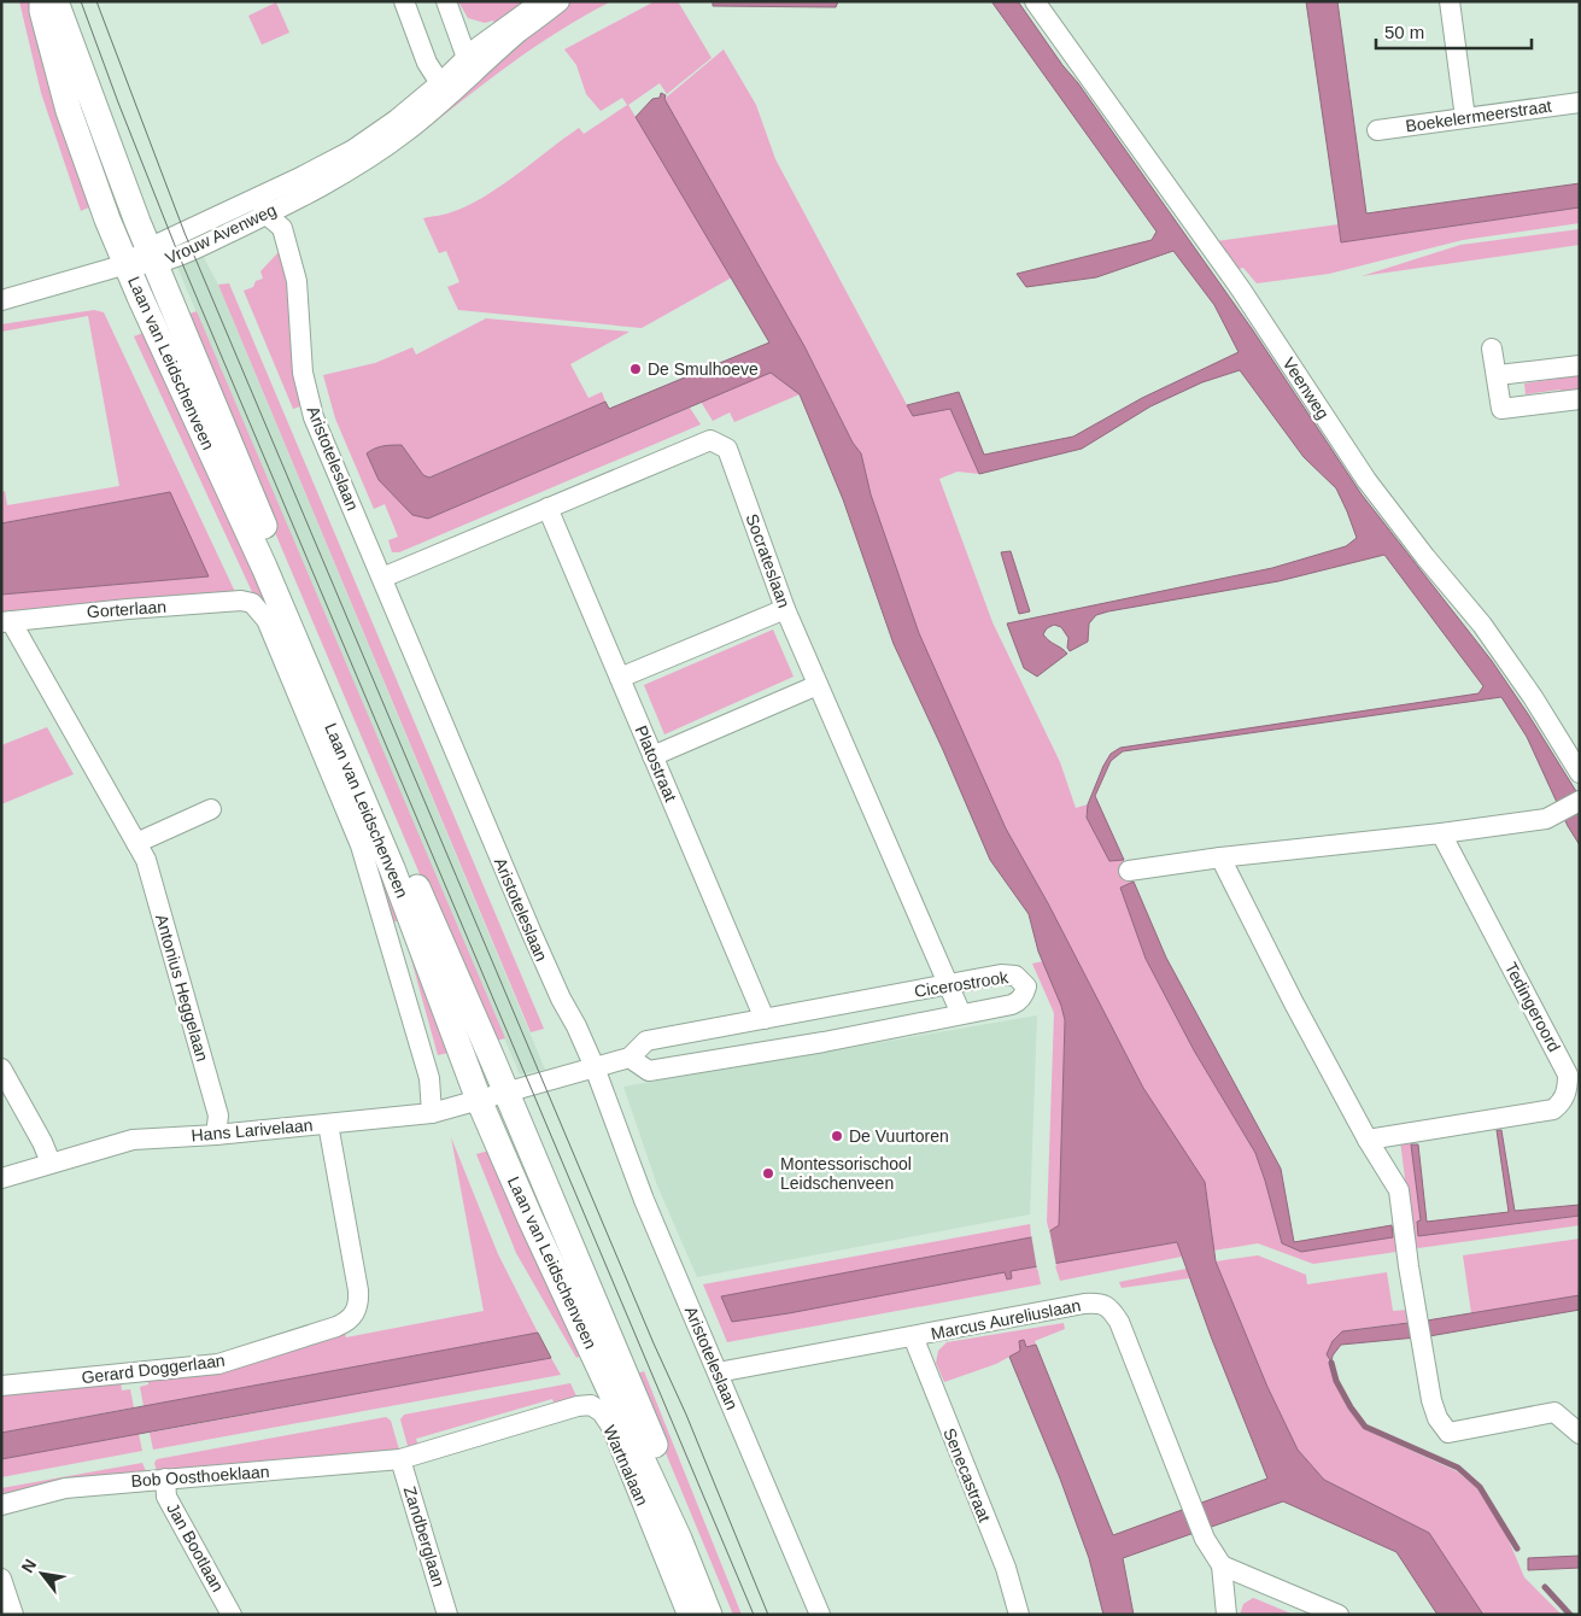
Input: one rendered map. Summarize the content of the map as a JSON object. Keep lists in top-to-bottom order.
{
  "streets": {
    "street": [
      "Boekelermeerstraat",
      "Vrouw Avenweg",
      "Laan van Leidschenveen",
      "Veenweg",
      "Aristoteleslaan",
      "Socrateslaan",
      "Gorterlaan",
      "Platostraat",
      "Cicerostrook",
      "Antonius Heggelaan",
      "Tedingeroord",
      "Hans Larivelaan",
      "Marcus Aureliuslaan",
      "Gerard Doggerlaan",
      "Wartnalaan",
      "Senecastraat",
      "Bob Oosthoeklaan",
      "Zandberglaan",
      "Jan Bootlaan"
    ]
  },
  "crossings": [
    ["Vrouw Avenweg", "Laan van Leidschenveen"],
    ["Vrouw Avenweg", "Aristoteleslaan"],
    ["Laan van Leidschenveen", "Cicerostrook"],
    ["Laan van Leidschenveen", "Hans Larivelaan"],
    ["Aristoteleslaan", "Socrateslaan"],
    ["Aristoteleslaan", "Cicerostrook"],
    ["Aristoteleslaan", "Marcus Aureliuslaan"],
    ["Socrateslaan", "Platostraat"],
    ["Socrateslaan", "Cicerostrook"],
    ["Gorterlaan", "Antonius Heggelaan"],
    ["Gorterlaan", "Hans Larivelaan"],
    ["Platostraat", "Cicerostrook"],
    ["Cicerostrook", "Hans Larivelaan"],
    ["Antonius Heggelaan", "Hans Larivelaan"],
    ["Hans Larivelaan", "Gerard Doggerlaan"],
    ["Marcus Aureliuslaan", "Senecastraat"],
    ["Wartnalaan", "Bob Oosthoeklaan"],
    ["Wartnalaan", "Zandberglaan"],
    ["Bob Oosthoeklaan", "Zandberglaan"],
    ["Bob Oosthoeklaan", "Jan Bootlaan"]
  ],
  "places": ["De Smulhoeve", "De Vuurtoren", "Montessorischool Leidschenveen"],
  "scale_bar": "50 m",
  "north": "top left"
}
